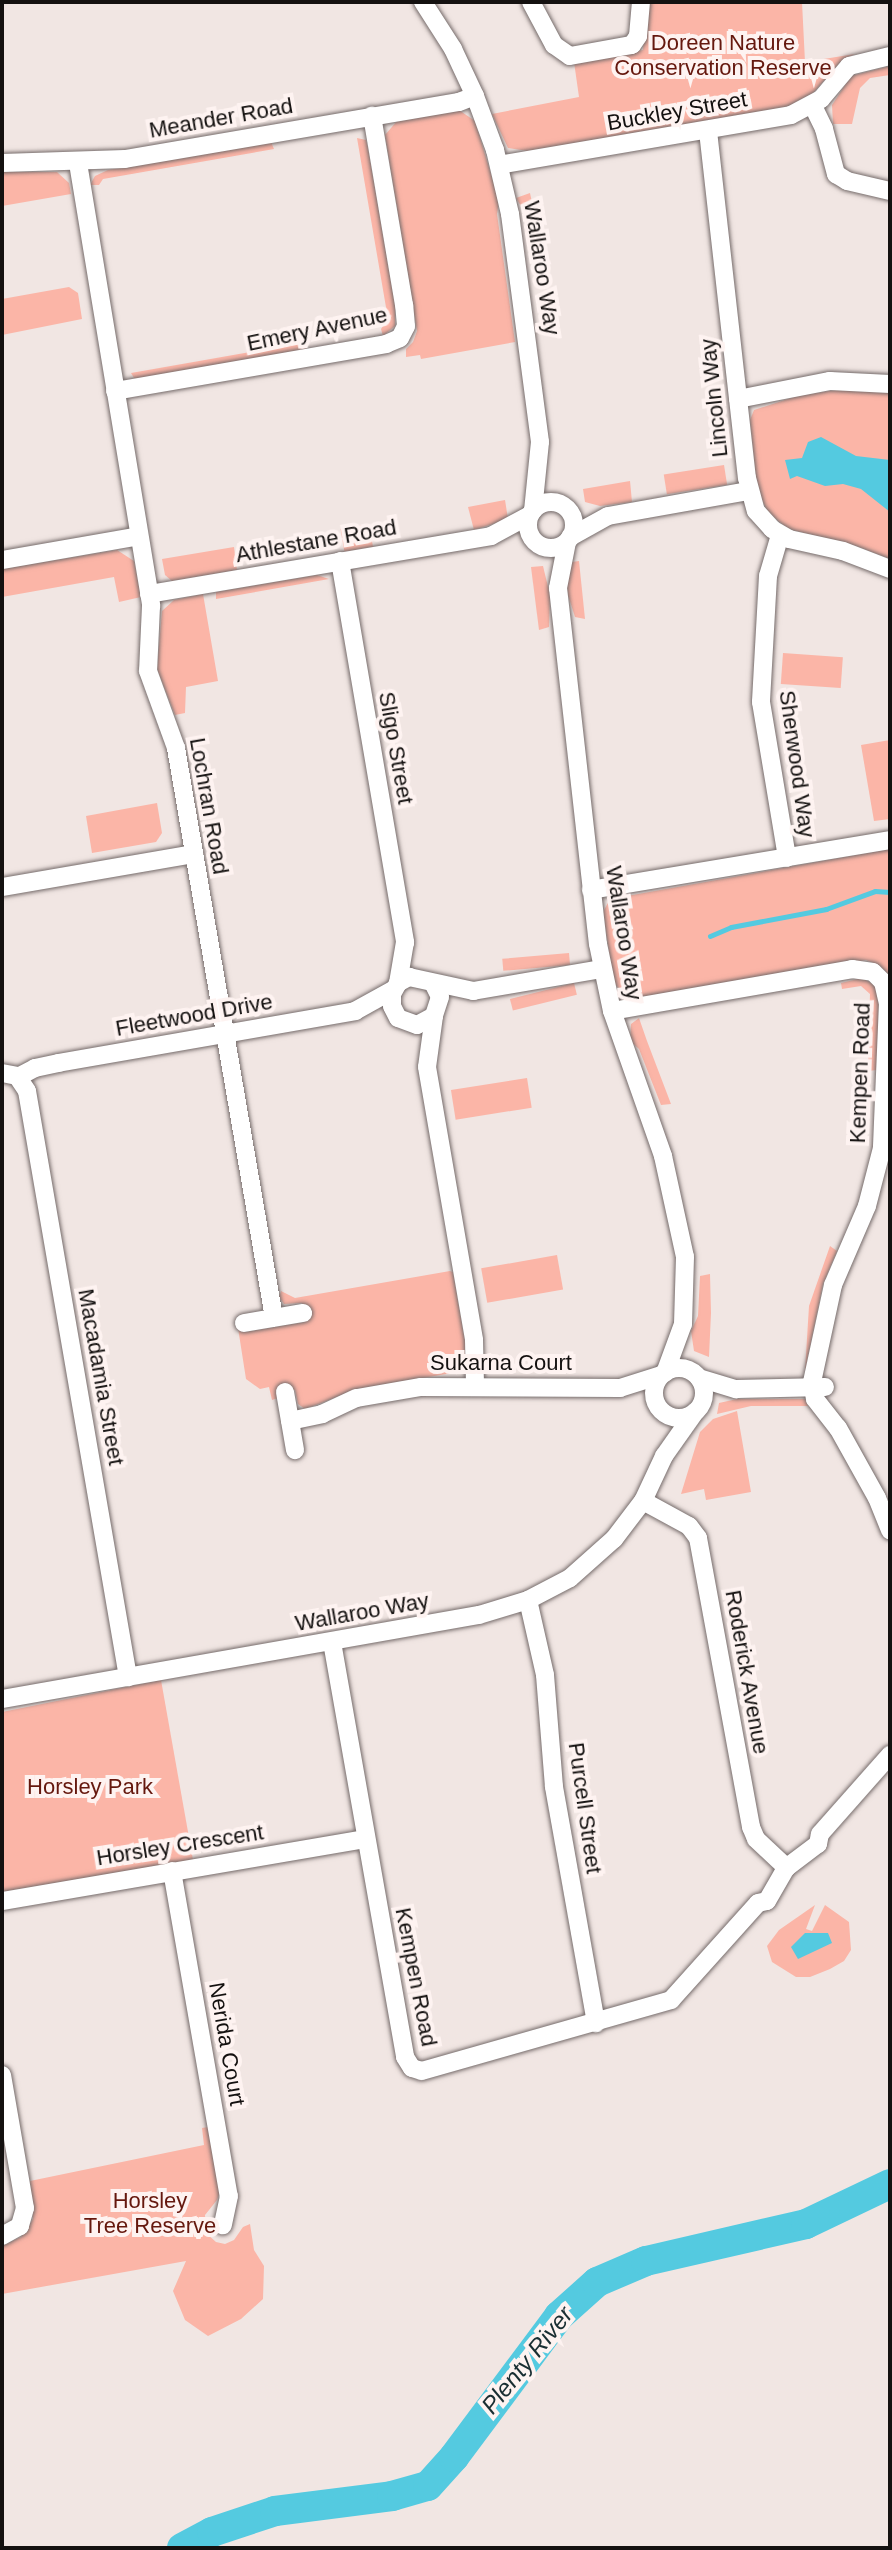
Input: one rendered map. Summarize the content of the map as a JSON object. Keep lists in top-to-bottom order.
{
  "streets": {
    "street": [
      "Buckley Street",
      "Meander Road",
      "Wallaroo Way",
      "Emery Avenue",
      "Lincoln Way",
      "Athlestane Road",
      "Sligo Street",
      "Sherwood Way",
      "Lochran Road",
      "Fleetwood Drive",
      "Kempen Road",
      "Sukarna Court",
      "Macadamia Street",
      "Roderick Avenue",
      "Purcell Street",
      "Horsley Crescent",
      "Nerida Court"
    ]
  },
  "crossings": [
    ["Buckley Street", "Wallaroo Way"],
    ["Buckley Street", "Lincoln Way"],
    ["Meander Road", "Wallaroo Way"],
    ["Meander Road", "Emery Avenue"],
    ["Meander Road", "Lochran Road"],
    ["Wallaroo Way", "Athlestane Road"],
    ["Wallaroo Way", "Kempen Road"],
    ["Wallaroo Way", "Sukarna Court"],
    ["Wallaroo Way", "Macadamia Street"],
    ["Wallaroo Way", "Roderick Avenue"],
    ["Wallaroo Way", "Purcell Street"],
    ["Emery Avenue", "Lochran Road"],
    ["Lincoln Way", "Sherwood Way"],
    ["Athlestane Road", "Sligo Street"],
    ["Athlestane Road", "Lochran Road"],
    ["Sligo Street", "Fleetwood Drive"],
    ["Lochran Road", "Fleetwood Drive"],
    ["Fleetwood Drive", "Macadamia Street"],
    ["Kempen Road", "Roderick Avenue"],
    ["Kempen Road", "Purcell Street"],
    ["Kempen Road", "Horsley Crescent"],
    ["Horsley Crescent", "Nerida Court"]
  ],
  "water": ["Plenty River"],
  "parks": ["Doreen Nature Conservation Reserve", "Horsley Park", "Horsley Tree Reserve"]
}
